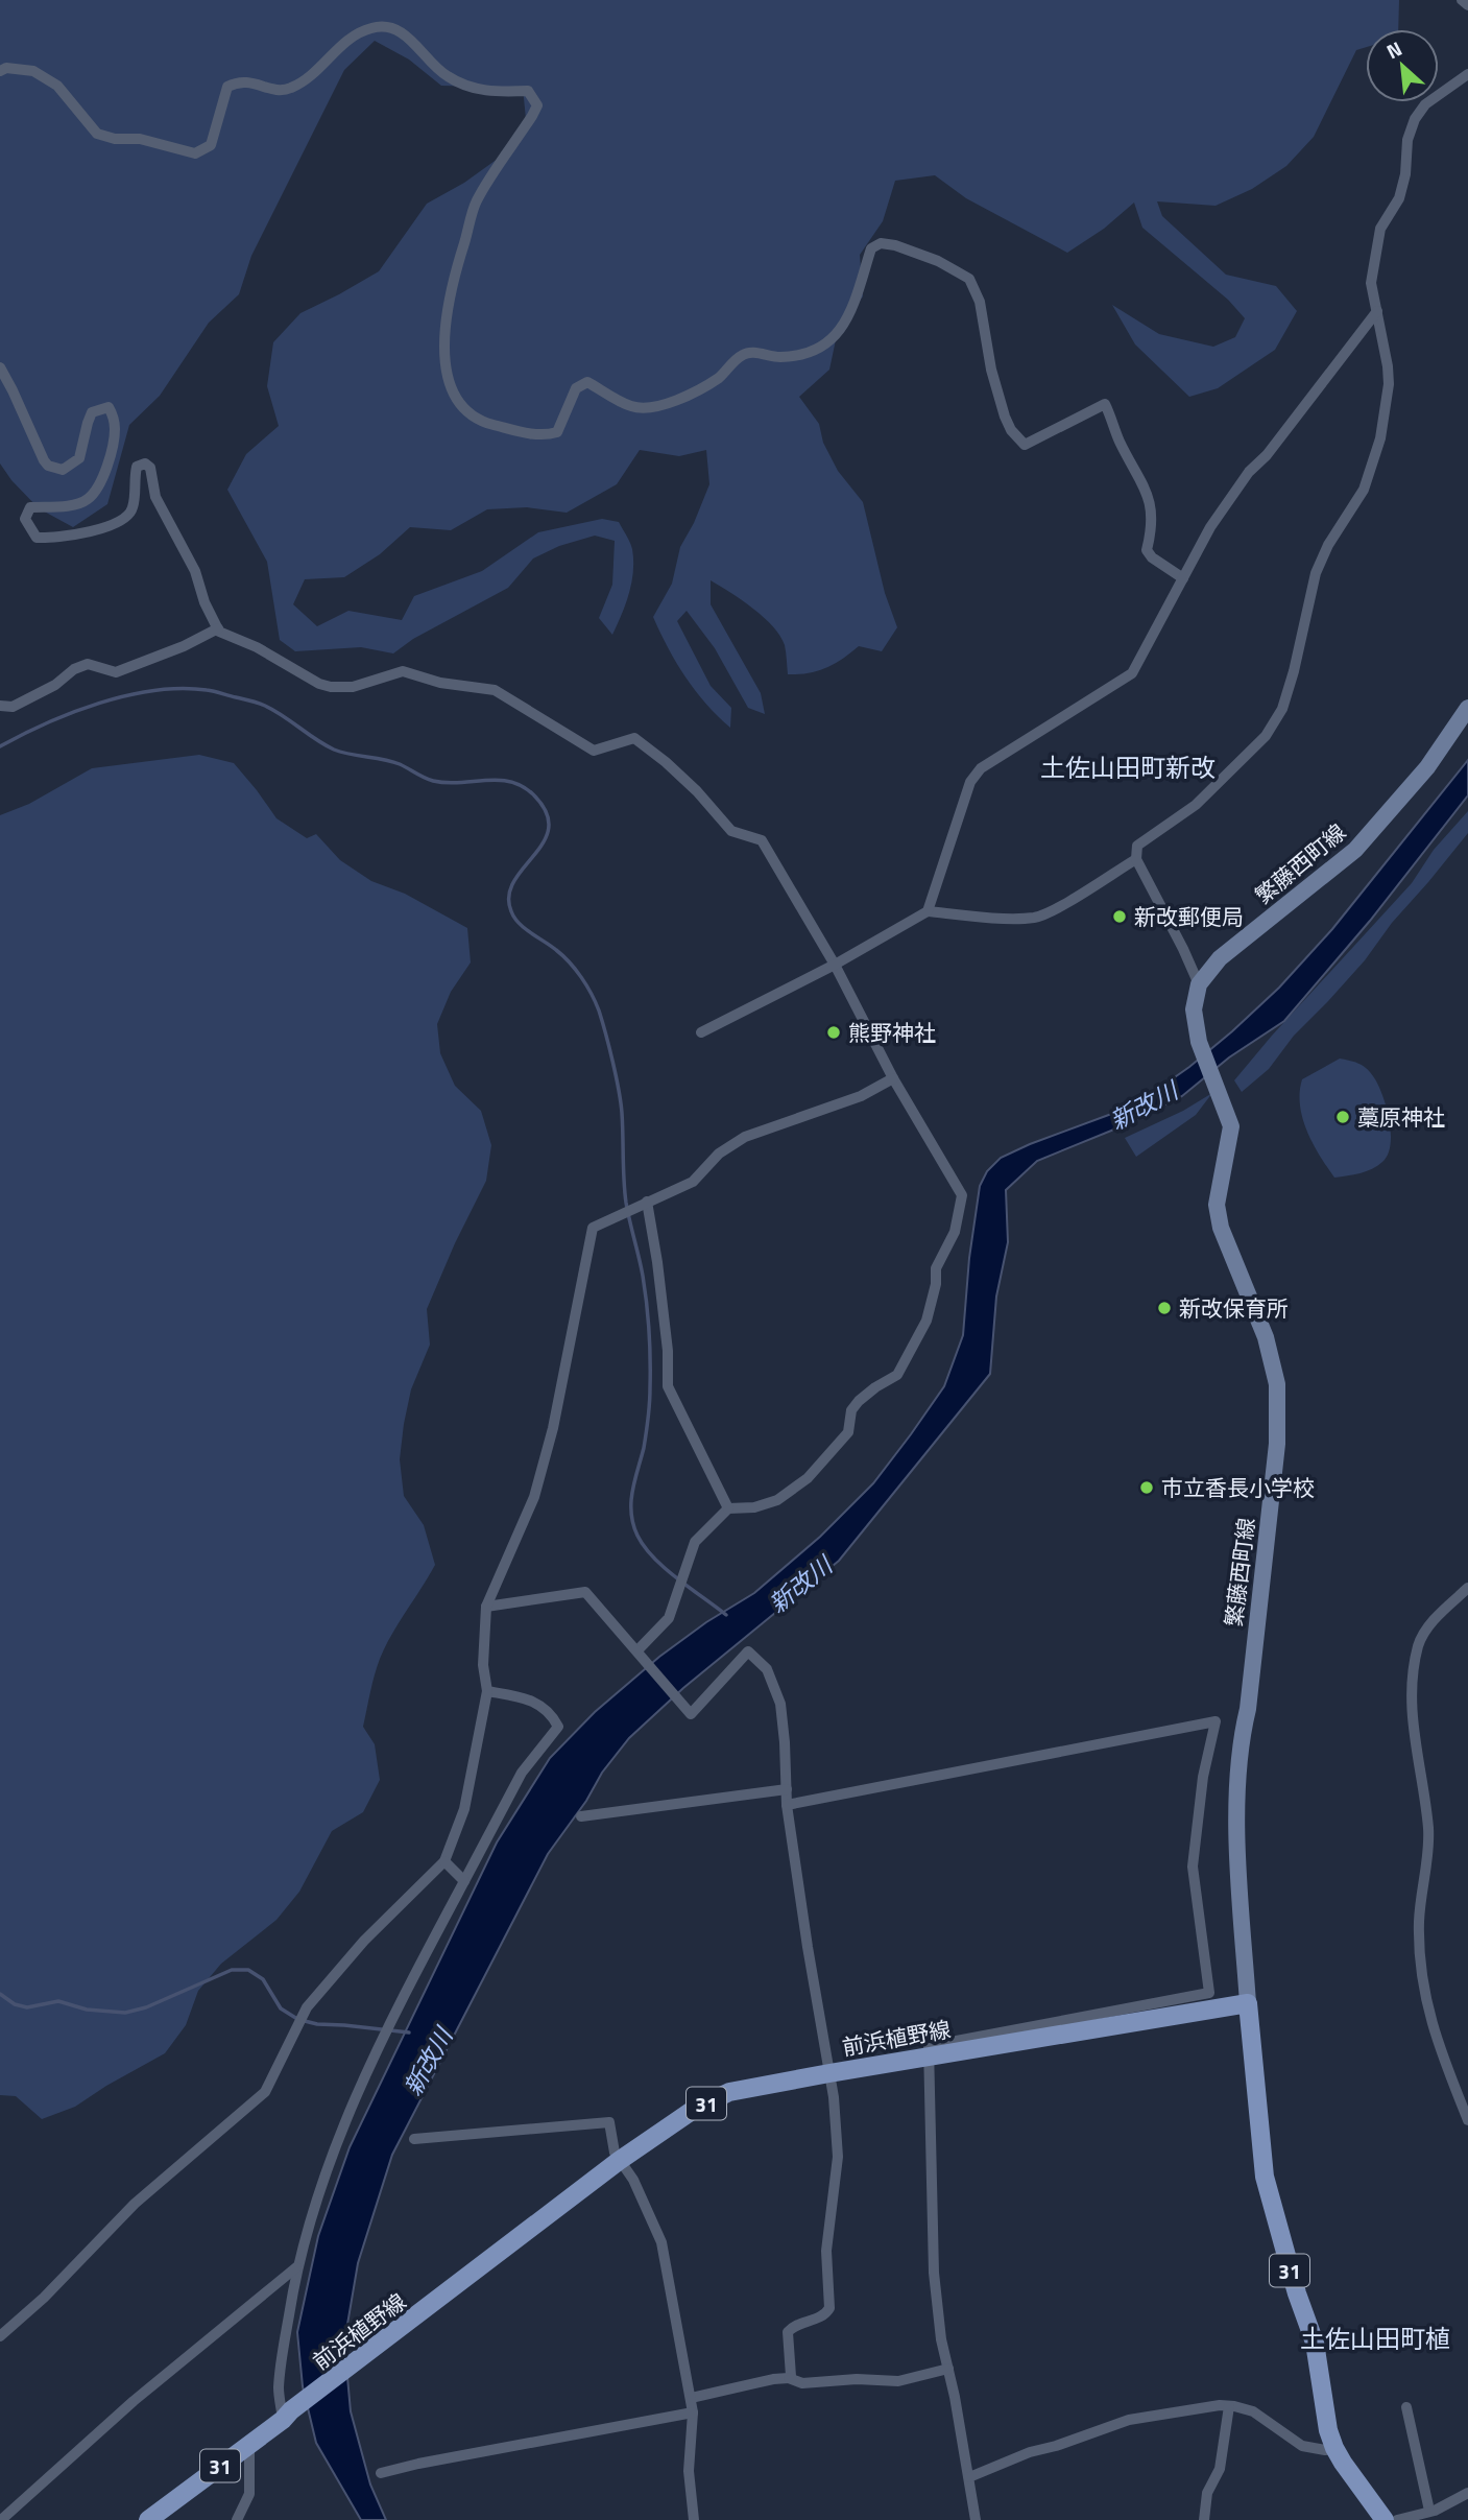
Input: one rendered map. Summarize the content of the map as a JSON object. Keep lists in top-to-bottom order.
{
  "streets": {
    "main road": ["繁藤西町線", "前浜植野線", "31"]
  },
  "crossings": [
    ["繁藤西町線", "前浜植野線"],
    ["繁藤西町線", "31"],
    ["前浜植野線", "31"]
  ],
  "districts": ["土佐山田町新改", "土佐山田町植"],
  "water": ["新改川"],
  "places": [
    "新改郵便局",
    "熊野神社",
    "藁原神社",
    "新改保育所",
    "市立香長小学校"
  ],
  "north": "top left"
}
